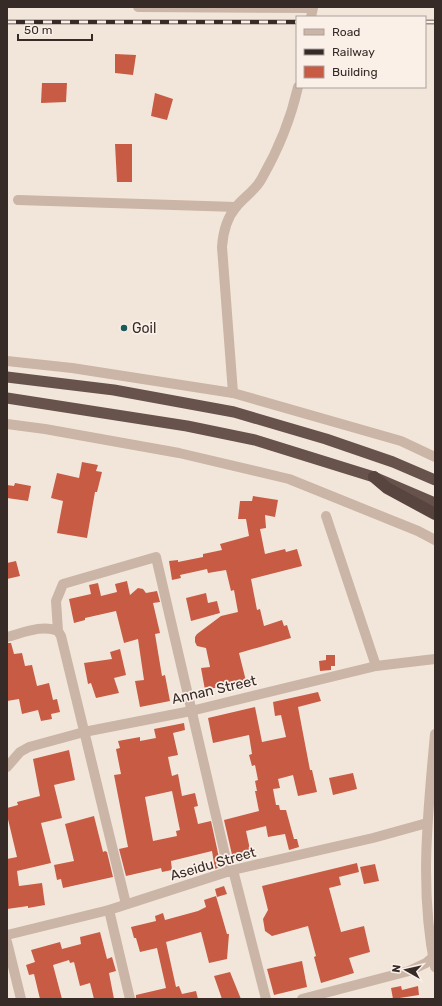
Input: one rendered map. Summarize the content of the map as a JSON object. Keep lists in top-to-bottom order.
{
  "streets": {
    "street": ["Annan Street", "Aseidu Street"]
  },
  "places": ["Goil"],
  "legend": ["Road", "Railway", "Building"],
  "scale_bar": "50 m",
  "north": "left"
}
